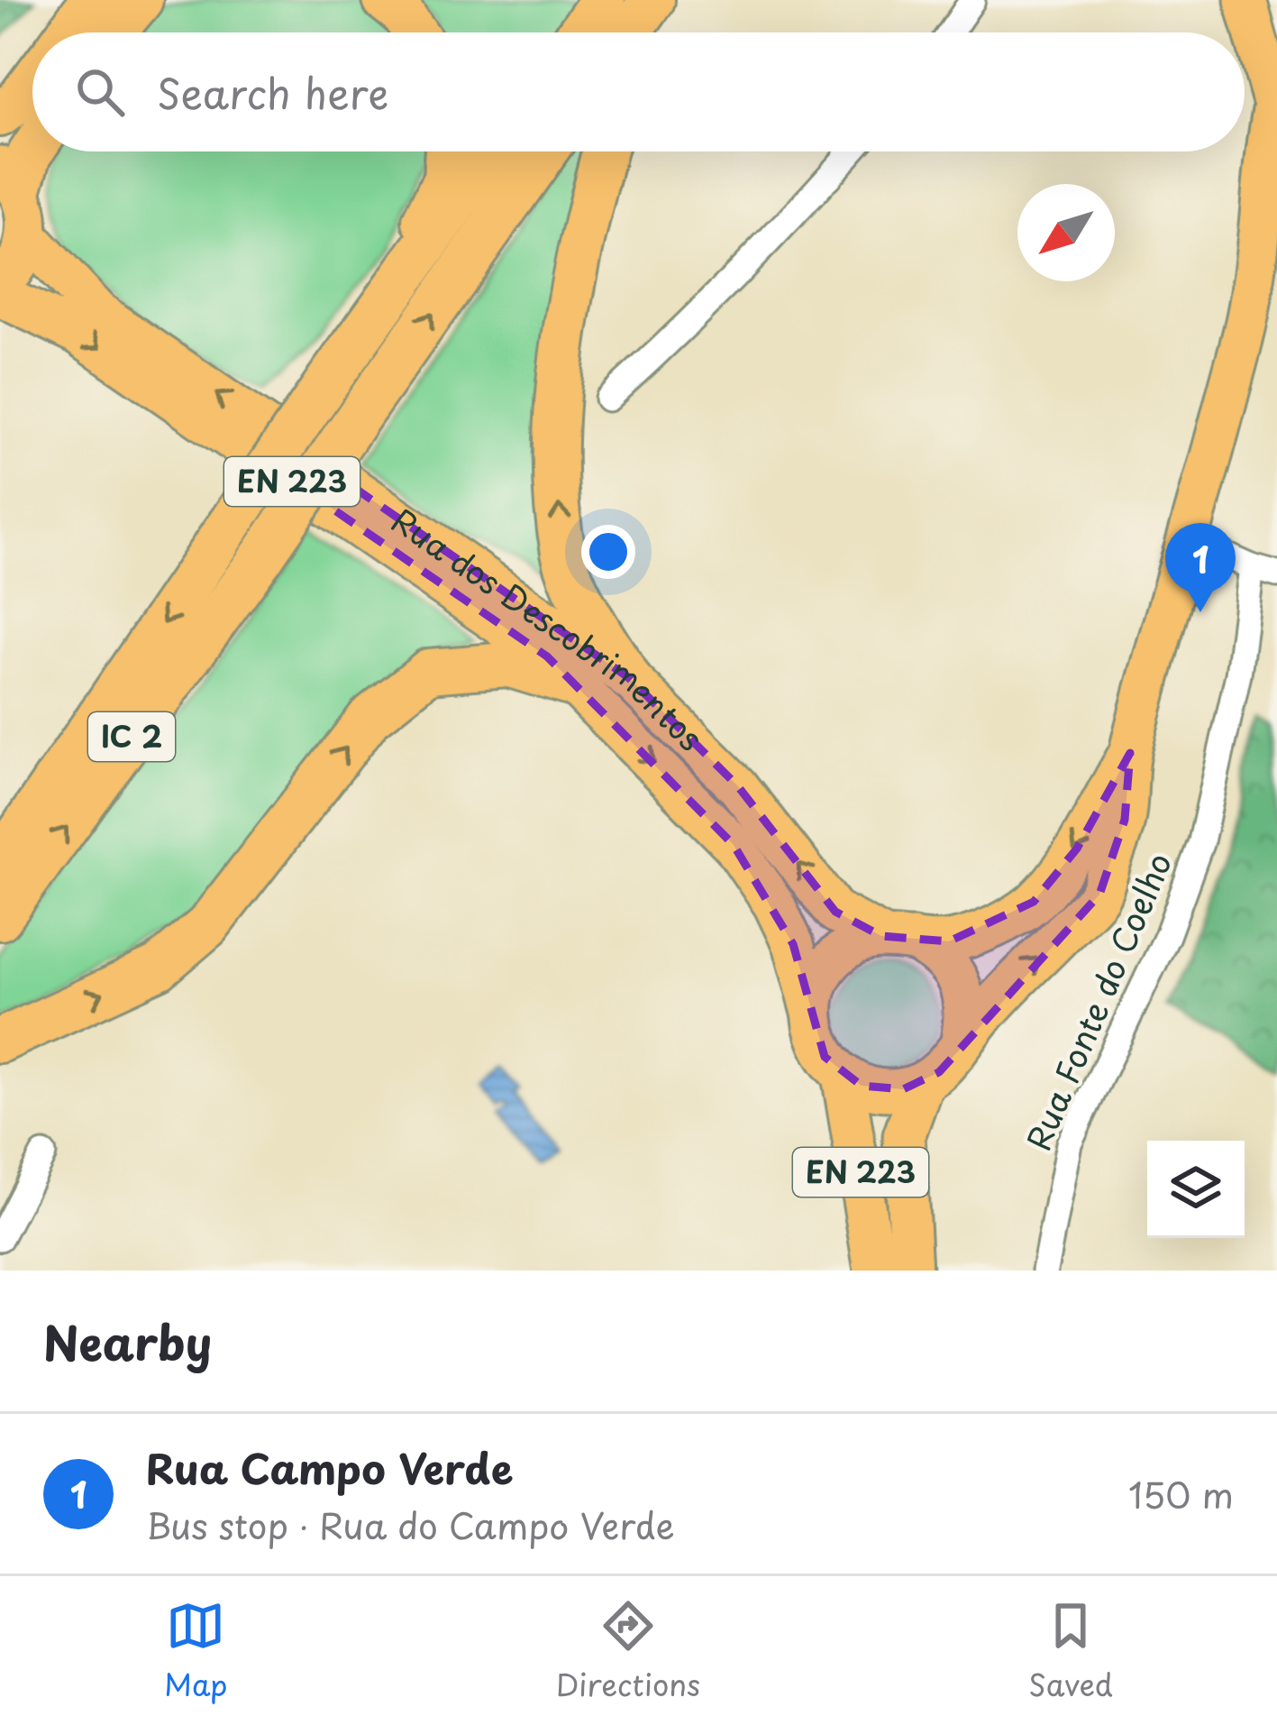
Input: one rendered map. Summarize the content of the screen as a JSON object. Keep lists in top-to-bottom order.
{
  "streets": {
    "highway": ["IC 2"],
    "main road": ["EN 223", "Rua dos Descobrimentos"],
    "street": ["Rua Fonte do Coelho"]
  },
  "crossings": [
    ["EN 223", "Rua dos Descobrimentos"]
  ],
  "north": "bottom left",
  "page": {
    "search": "Search here",
    "pins": "1",
    "heading": "Nearby",
    "list": [
      {
        "mark": "1",
        "name": "Rua Campo Verde",
        "note": "Bus stop · Rua do Campo Verde",
        "value": "150 m"
      }
    ],
    "nav": ["Map", "Directions", "Saved"]
  }
}
